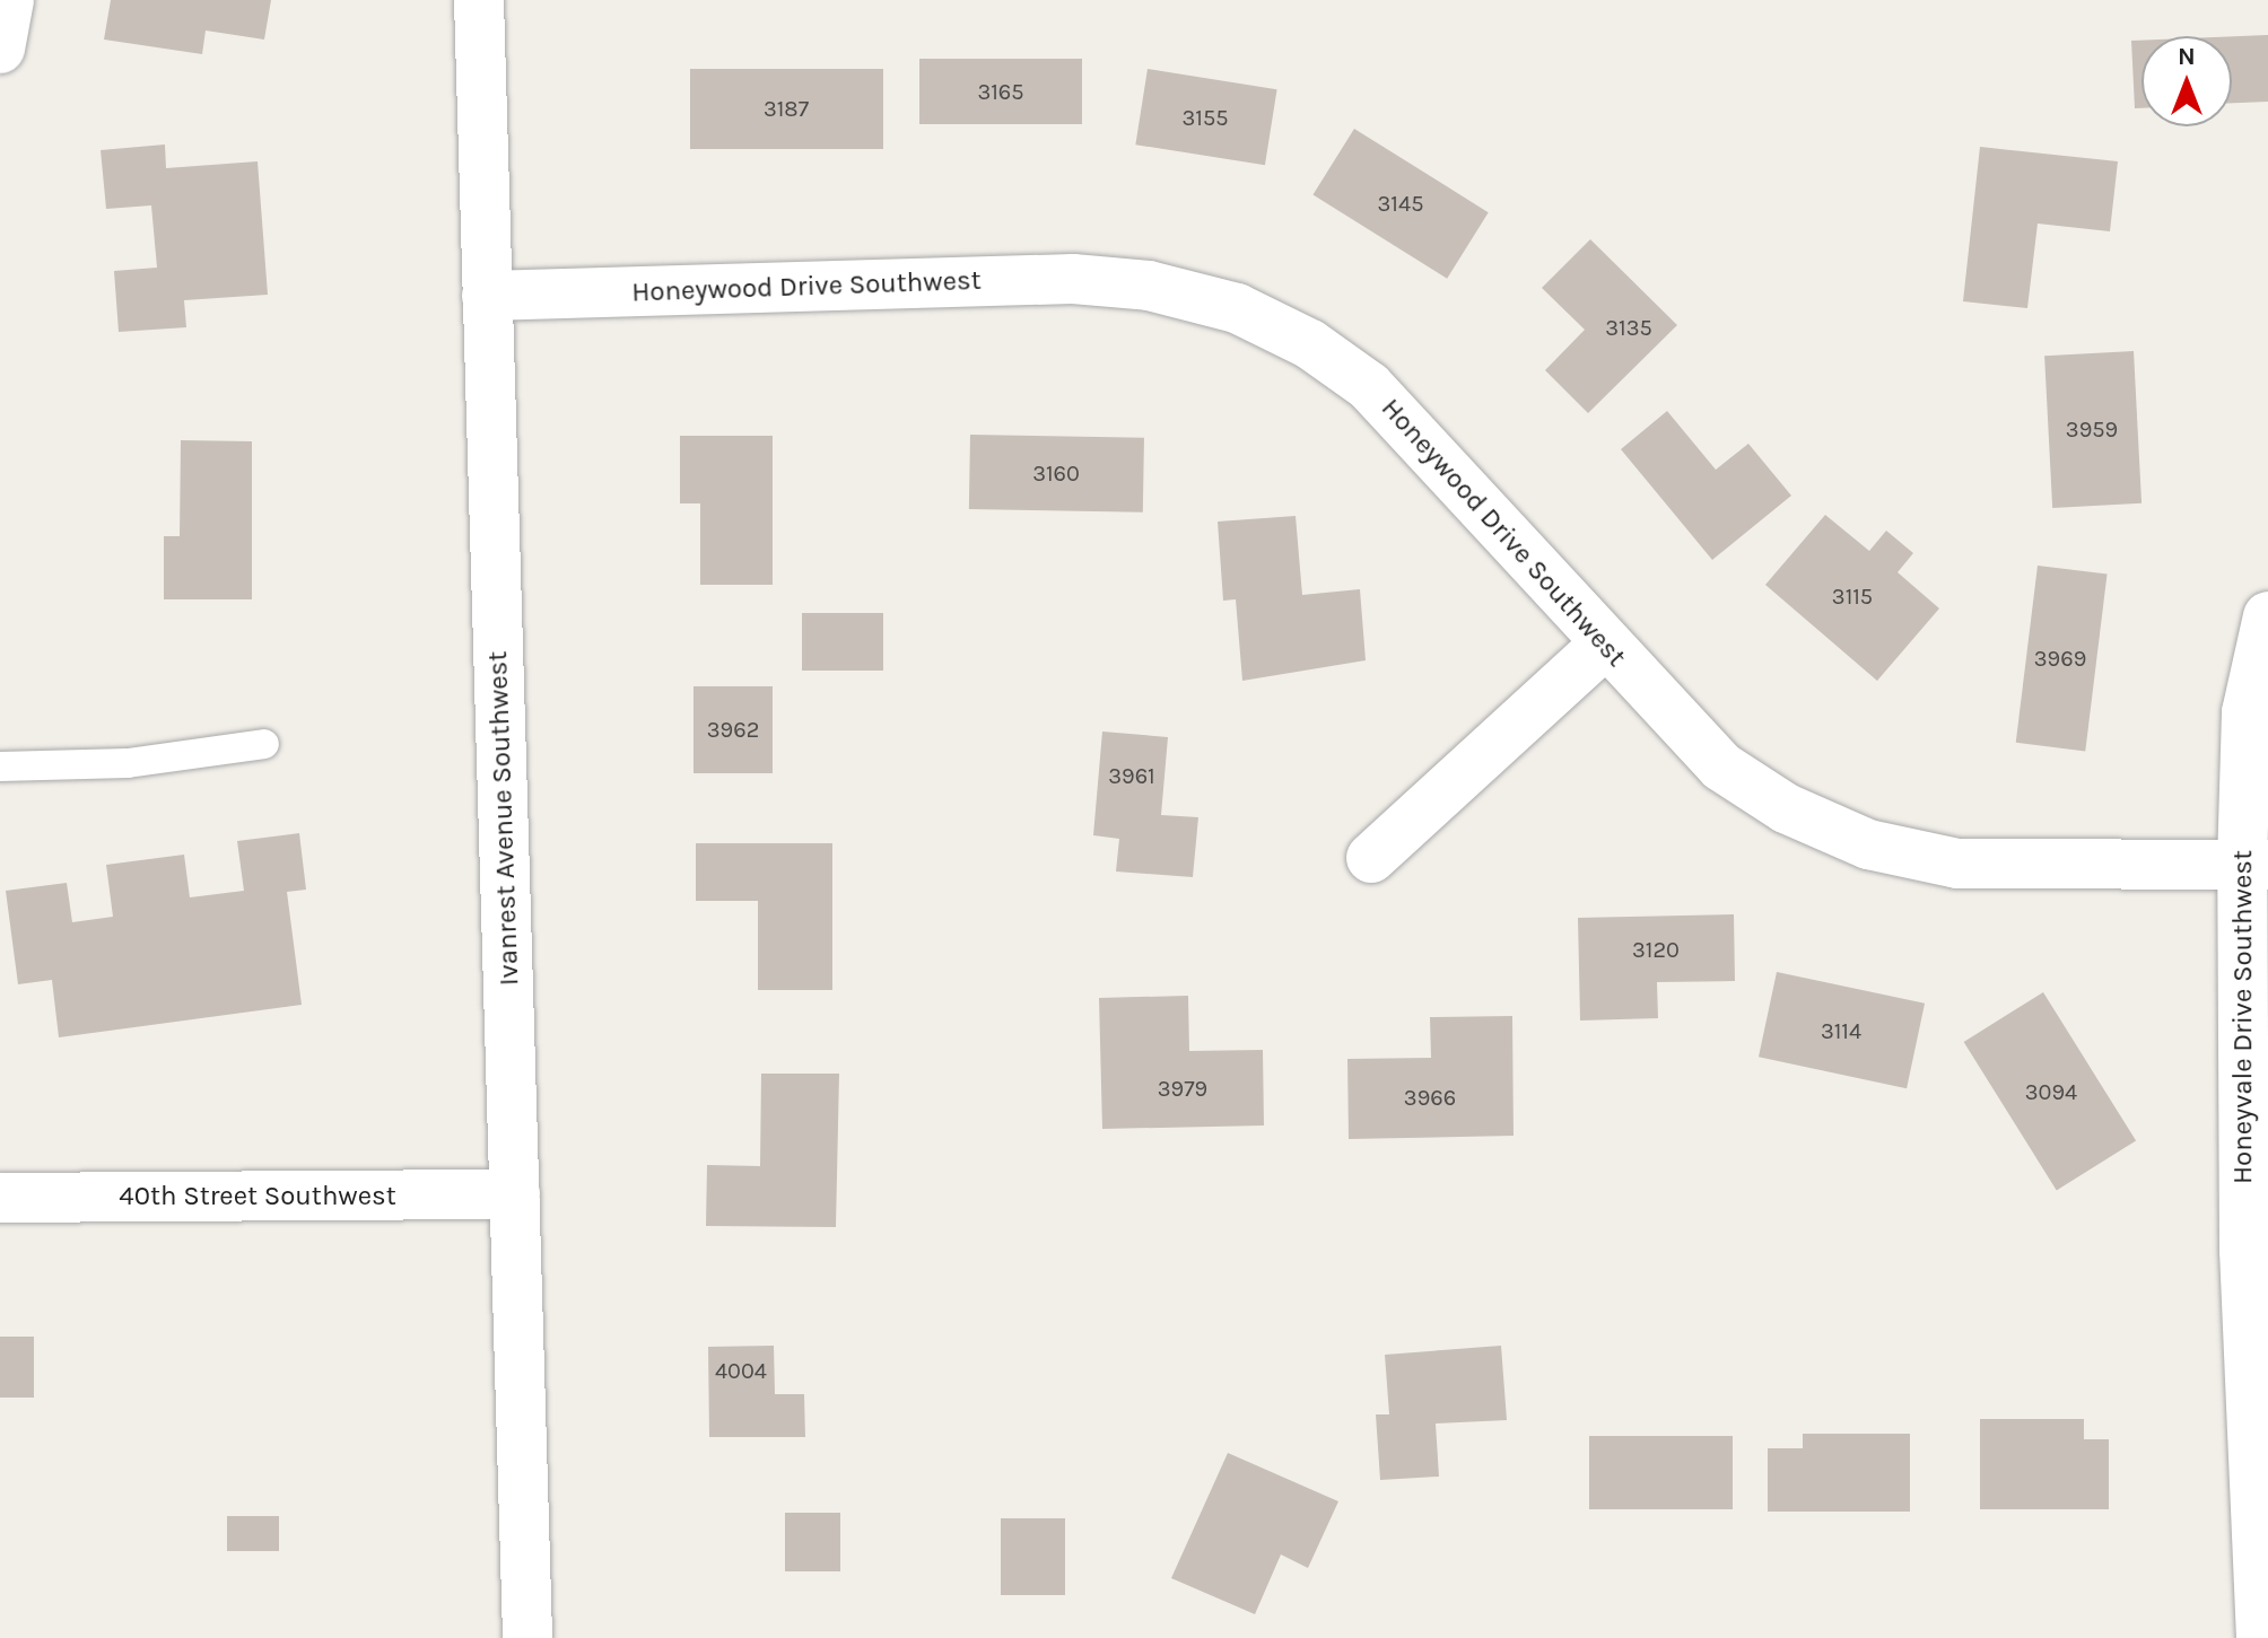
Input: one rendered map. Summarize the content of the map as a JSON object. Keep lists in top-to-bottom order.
{
  "streets": {
    "street": [
      "Honeywood Drive Southwest",
      "Ivanrest Avenue Southwest",
      "Honeyvale Drive Southwest",
      "40th Street Southwest"
    ]
  },
  "crossings": [
    ["Honeywood Drive Southwest", "Ivanrest Avenue Southwest"],
    ["Honeywood Drive Southwest", "Honeyvale Drive Southwest"],
    ["Ivanrest Avenue Southwest", "40th Street Southwest"]
  ],
  "house_numbers": [
    "3165",
    "3187",
    "3155",
    "3145",
    "3135",
    "3959",
    "3160",
    "3115",
    "3969",
    "3962",
    "3961",
    "3120",
    "3114",
    "3979",
    "3094",
    "3966",
    "4004"
  ],
  "north": "top"
}
